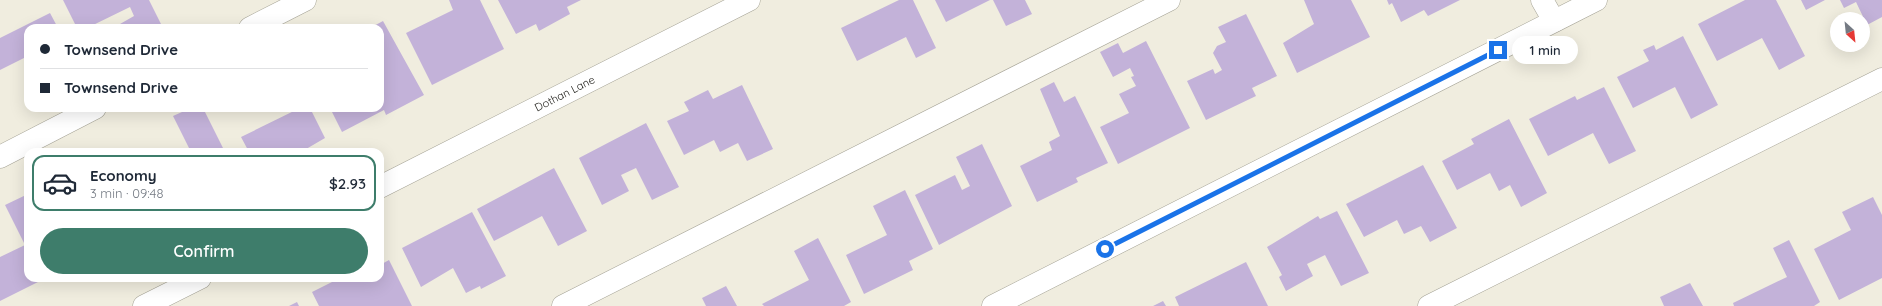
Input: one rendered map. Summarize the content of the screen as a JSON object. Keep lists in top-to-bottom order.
{
  "streets": {
    "street": ["Dothan Lane"]
  },
  "north": "bottom right",
  "page": {
    "banner": ["Townsend Drive", "Townsend Drive"],
    "bubble": "1 min",
    "list": [
      {
        "name": "Economy",
        "note": "3 min · 09:48",
        "value": "$2.93"
      }
    ],
    "buttons": "Confirm"
  }
}
